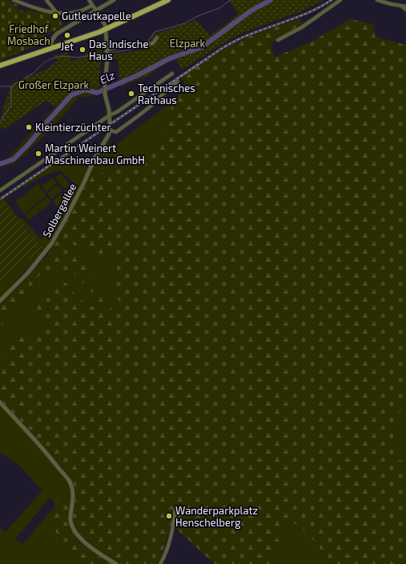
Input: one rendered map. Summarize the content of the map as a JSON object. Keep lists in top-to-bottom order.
{
  "streets": {
    "street": ["Solbergallee"]
  },
  "water": ["Elz"],
  "parks": ["Friedhof Mosbach", "Elzpark", "Großer Elzpark"],
  "places": [
    "Gutleutkapelle",
    "Jet",
    "Das Indische Haus",
    "Technisches Rathaus",
    "Kleintierzüchter",
    "Martin Weinert Maschinenbau GmbH",
    "Wanderparkplatz Henschelberg"
  ]
}
